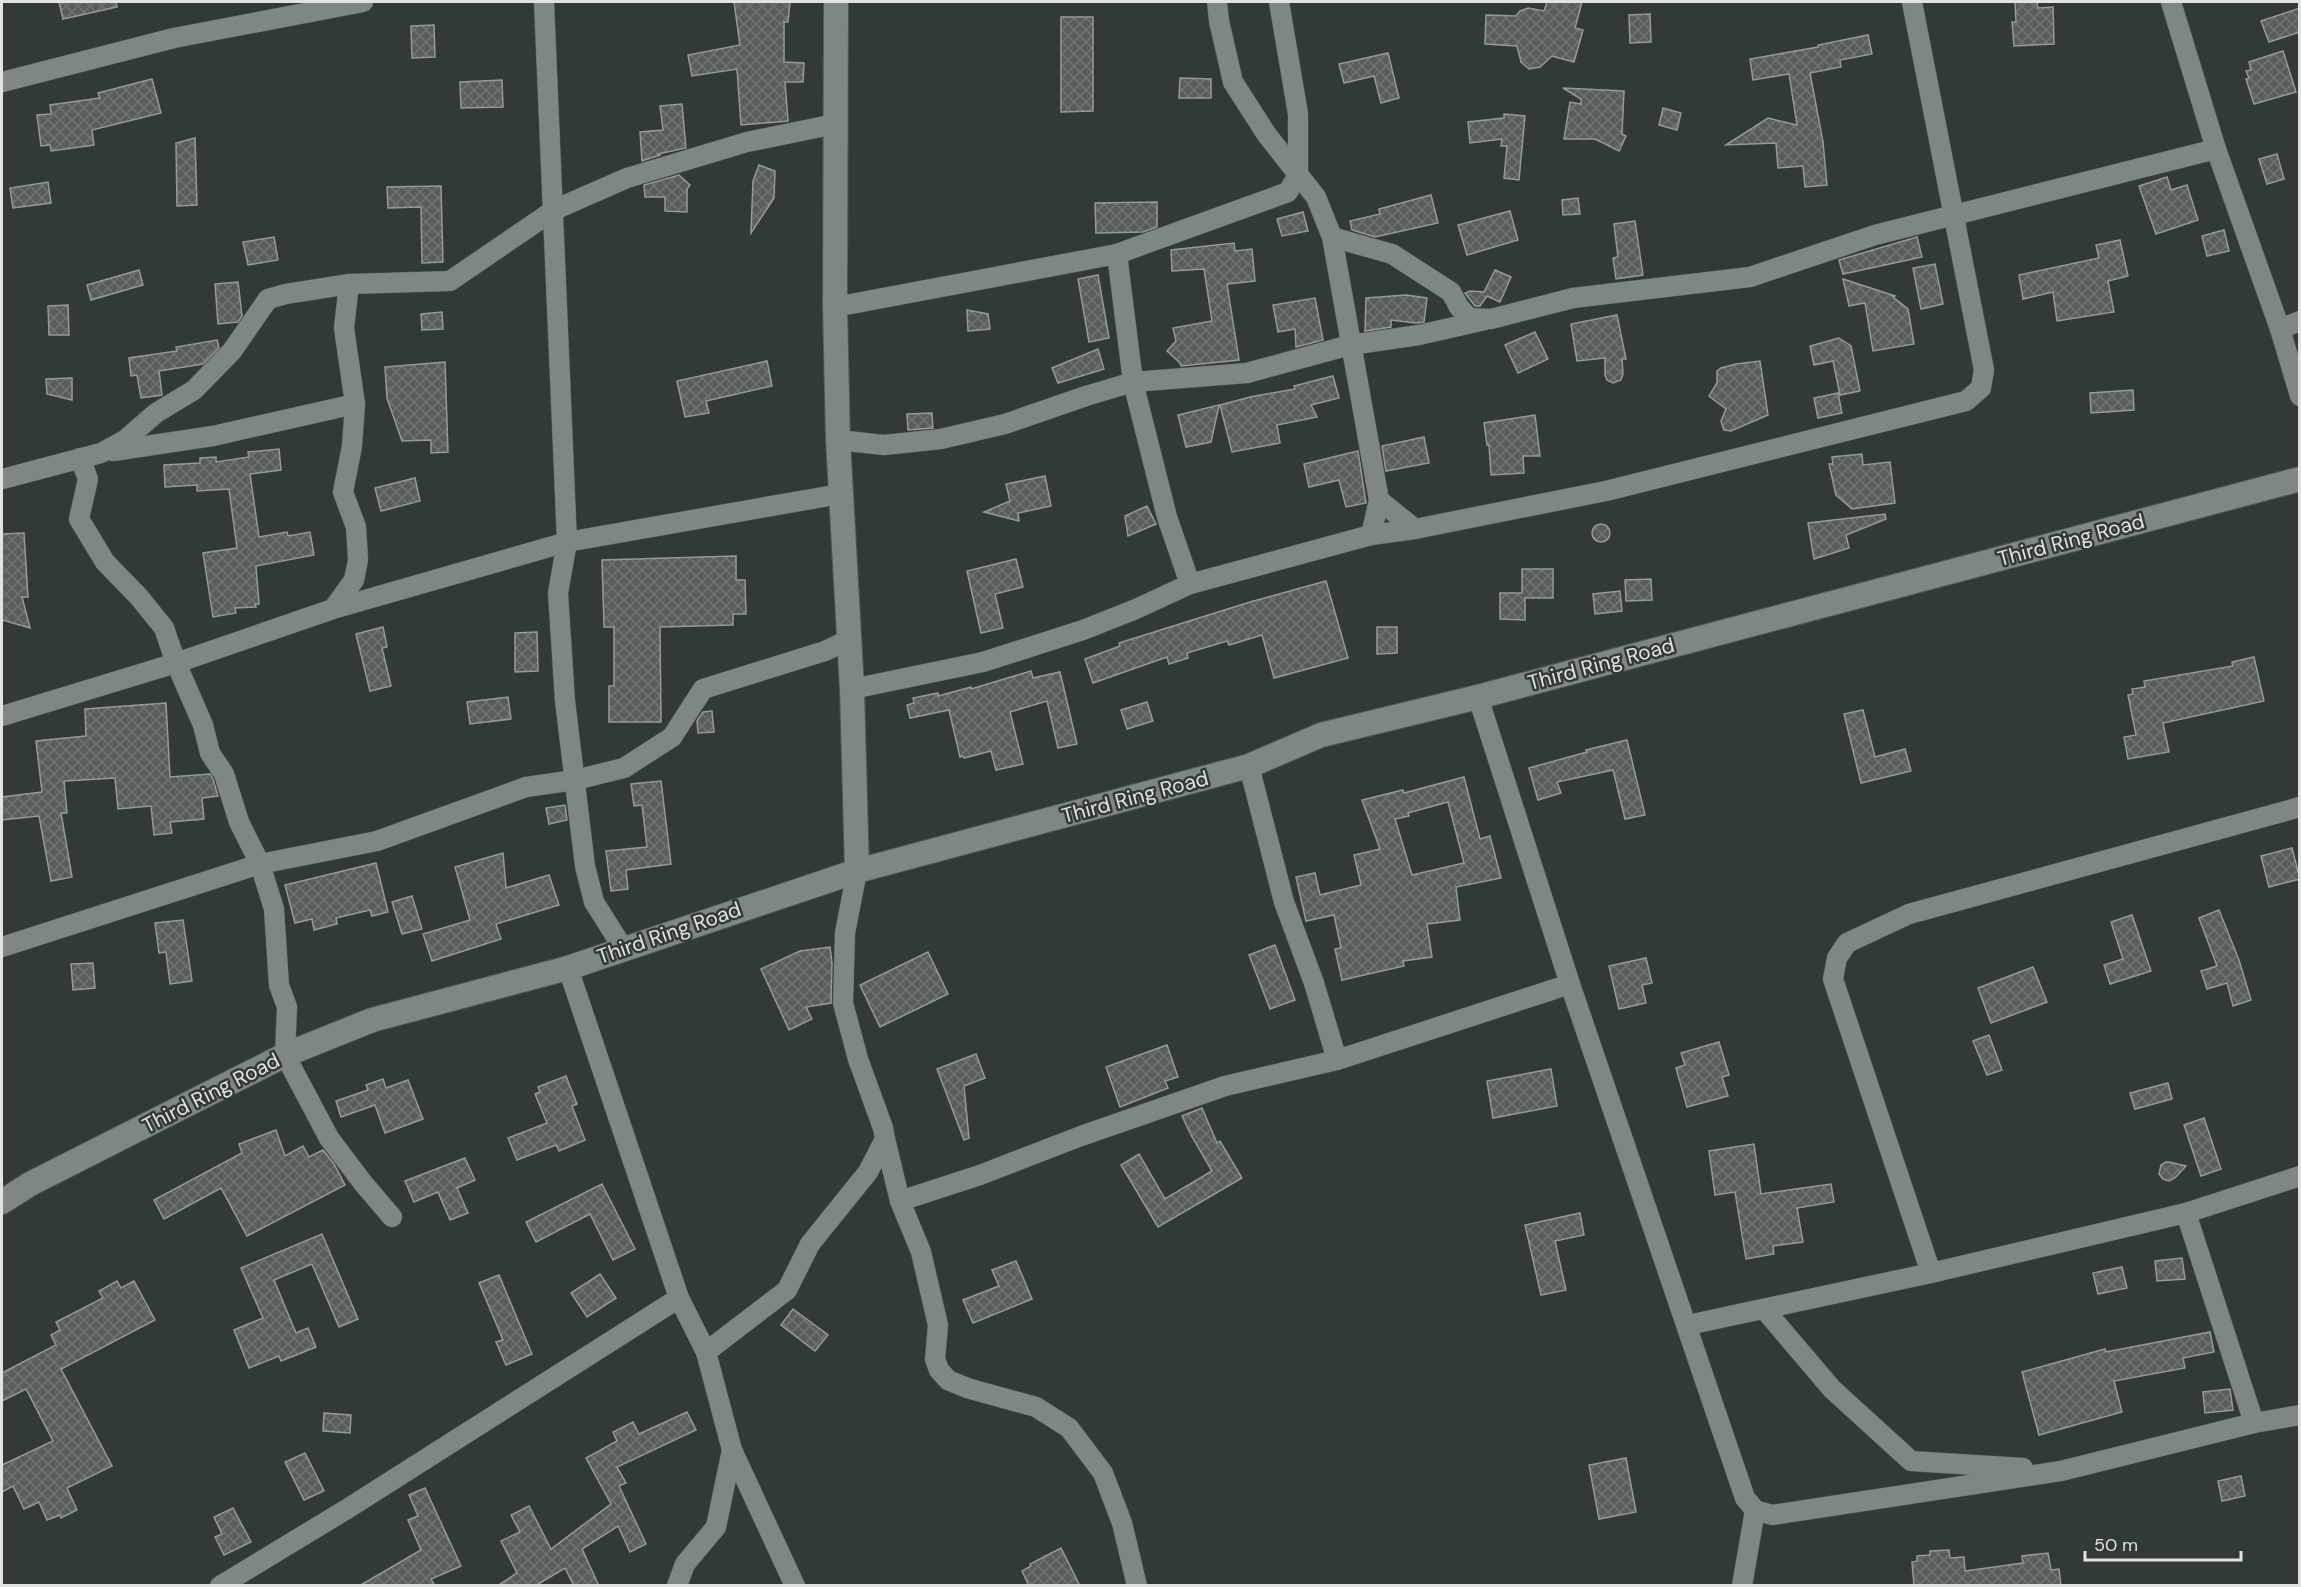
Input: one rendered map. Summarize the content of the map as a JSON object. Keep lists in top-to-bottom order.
{
  "streets": {
    "street": ["Third Ring Road"]
  },
  "scale_bar": "50 m"
}
